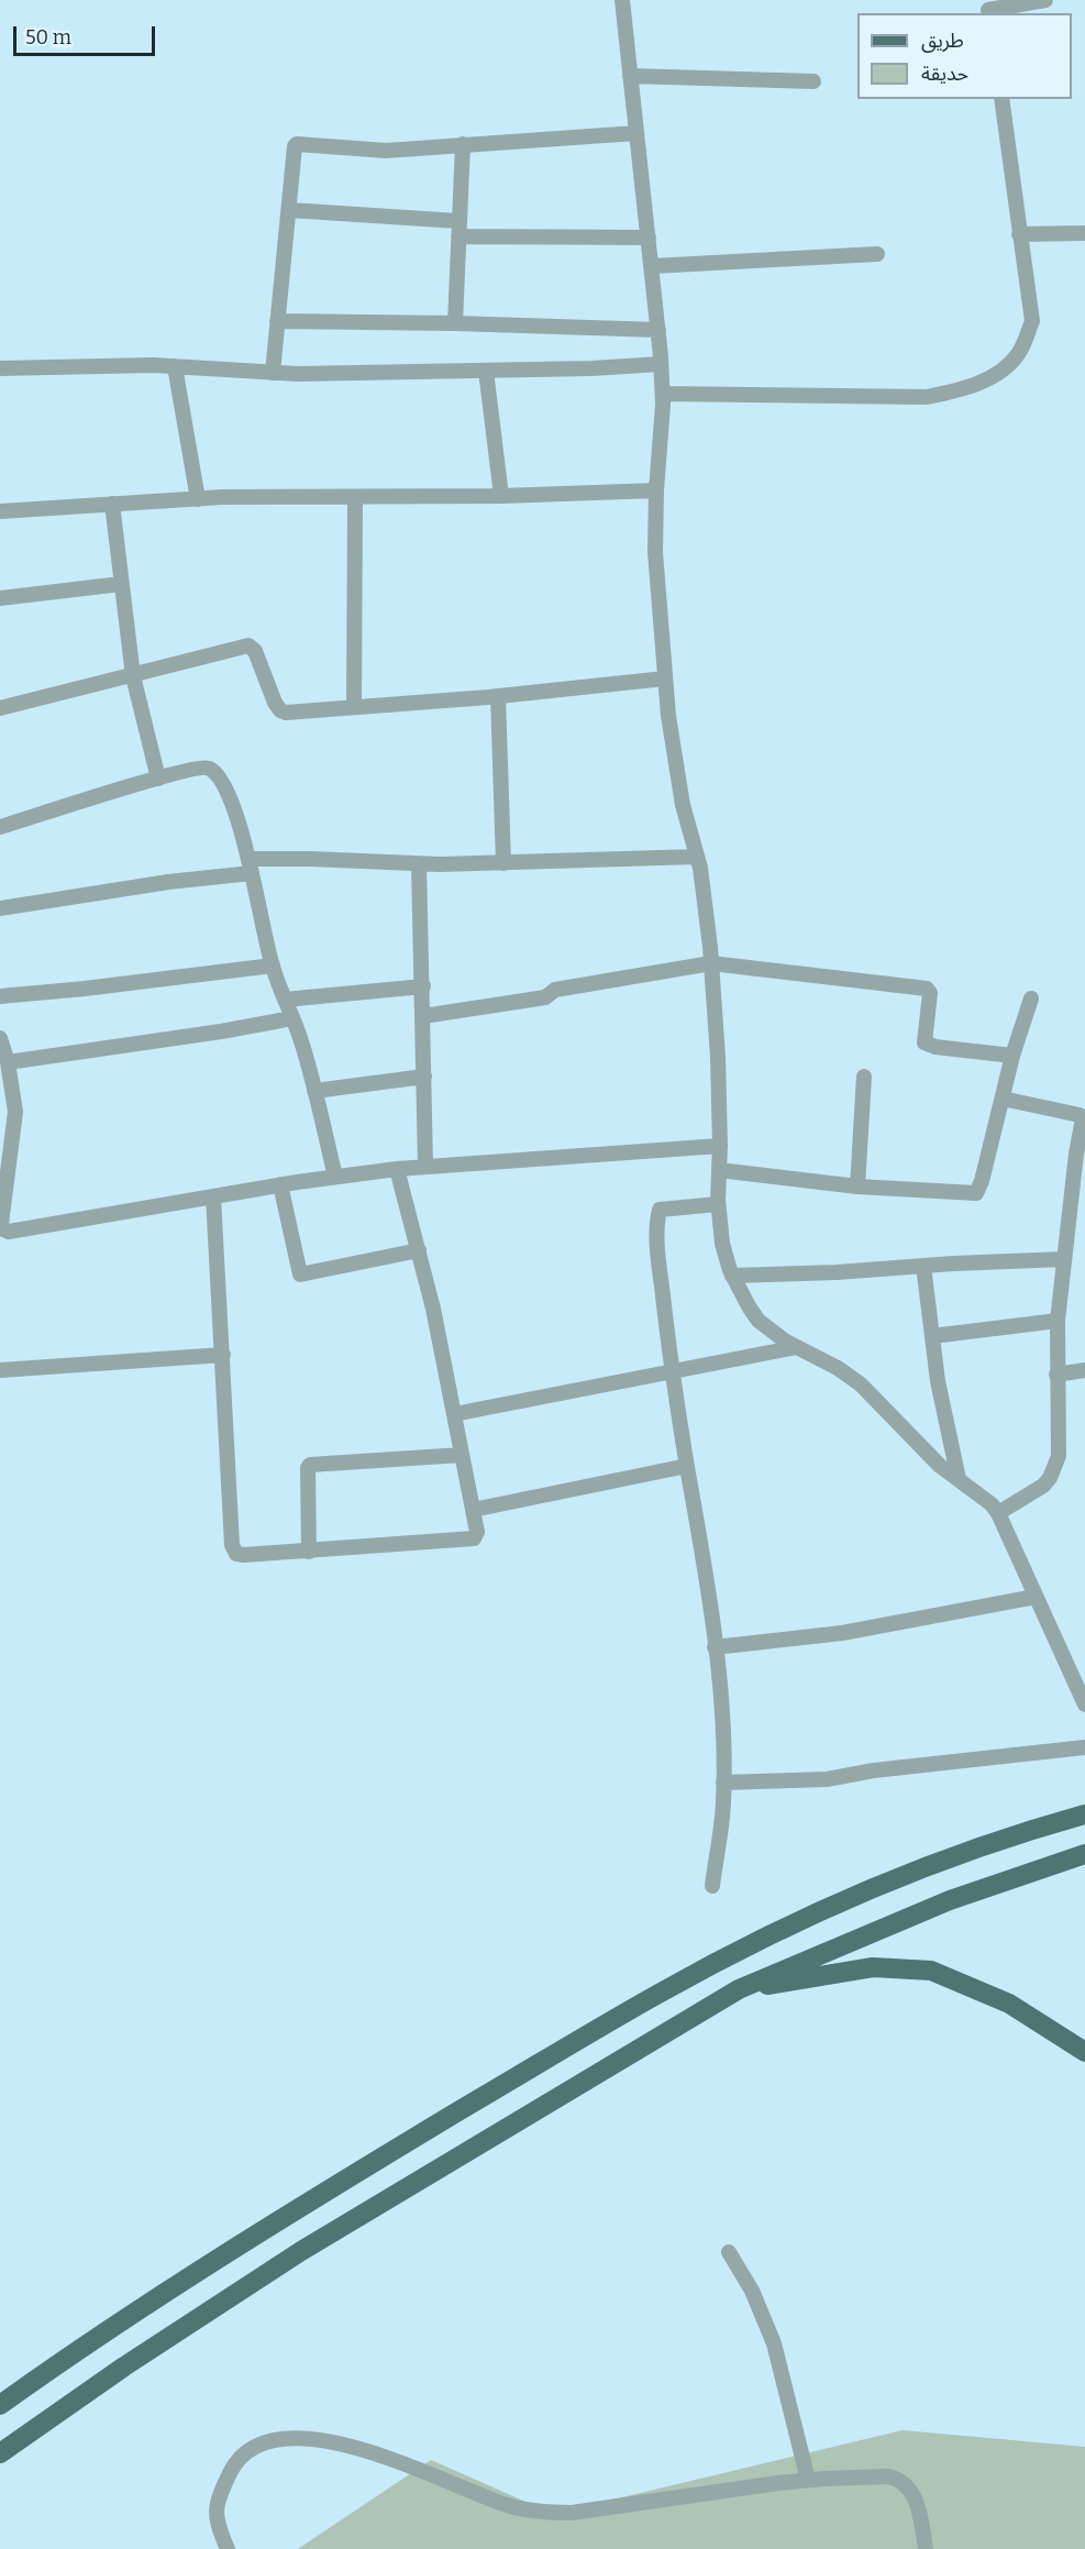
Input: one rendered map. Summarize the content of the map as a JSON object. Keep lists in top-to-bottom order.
{
  "legend": ["طريق", "حديقة"],
  "scale_bar": "50 m"
}
